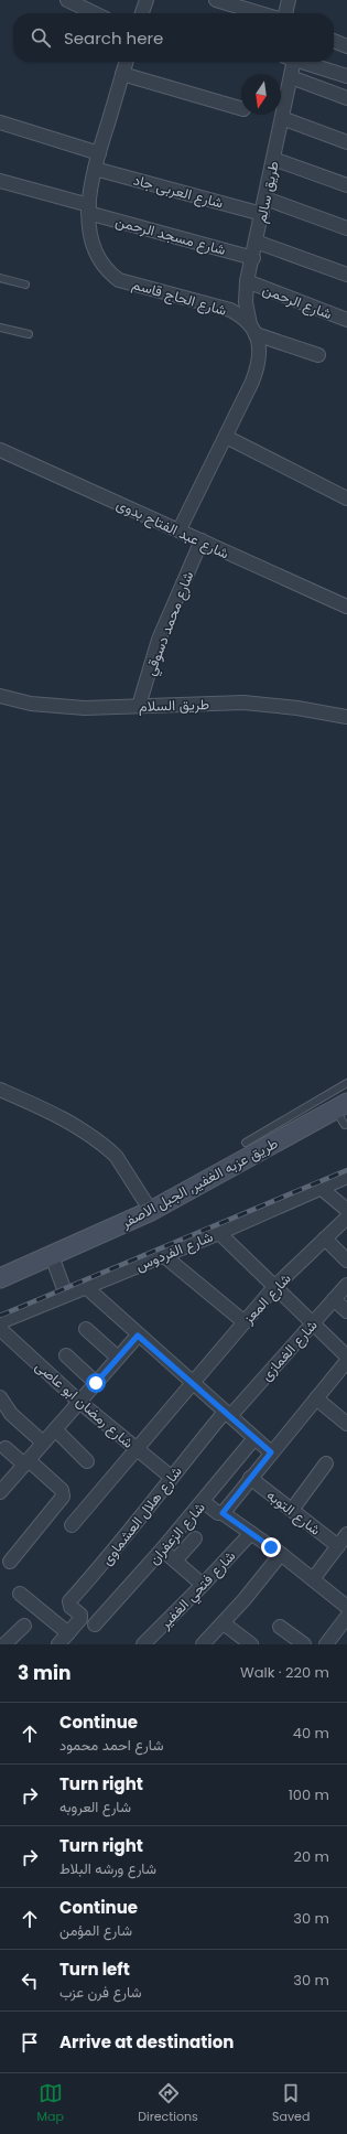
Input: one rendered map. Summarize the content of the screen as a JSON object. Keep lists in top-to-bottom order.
{
  "streets": {
    "street": [
      "شارع العربى جاد",
      "طريق سالم",
      "شارع مسجد الرحمن",
      "شارع الحاج قاسم",
      "شارع الرحمن",
      "شارع عبد الفتاح بدوى",
      "شارع محمد دسوقي",
      "طريق السلام",
      "طريق عزبه الغفير, الجبل الاصفر",
      "شارع الفردوس",
      "شارع المعز",
      "شارع الغمازى",
      "شارع رمضان ابو عاصى",
      "شارع التوبه",
      "شارع هلال العشماوى",
      "شارع الزعفران",
      "شارع فتحي الغفير"
    ]
  },
  "crossings": [
    ["شارع العربى جاد", "طريق سالم"],
    ["شارع العربى جاد", "شارع الحاج قاسم"],
    ["طريق سالم", "شارع مسجد الرحمن"],
    ["طريق سالم", "شارع الحاج قاسم"],
    ["طريق سالم", "شارع الرحمن"],
    ["شارع مسجد الرحمن", "شارع الحاج قاسم"],
    ["شارع عبد الفتاح بدوى", "شارع محمد دسوقي"],
    ["شارع محمد دسوقي", "طريق السلام"],
    ["شارع المعز", "شارع رمضان ابو عاصى"],
    ["شارع الغمازى", "شارع هلال العشماوى"],
    ["شارع رمضان ابو عاصى", "شارع هلال العشماوى"]
  ],
  "north": "bottom",
  "page": {
    "search": "Search here",
    "heading": ["3 min", "Walk · 220 m"],
    "list": [
      ["Continue", "شارع احمد محمود", "40 m"],
      ["Turn right", "شارع العروبه", "100 m"],
      ["Turn right", "شارع ورشه البلاط", "20 m"],
      ["Continue", "شارع المؤمن", "30 m"],
      ["Turn left", "شارع فرن عزب", "30 m"],
      "Arrive at destination"
    ],
    "nav": ["Map", "Directions", "Saved"]
  }
}
